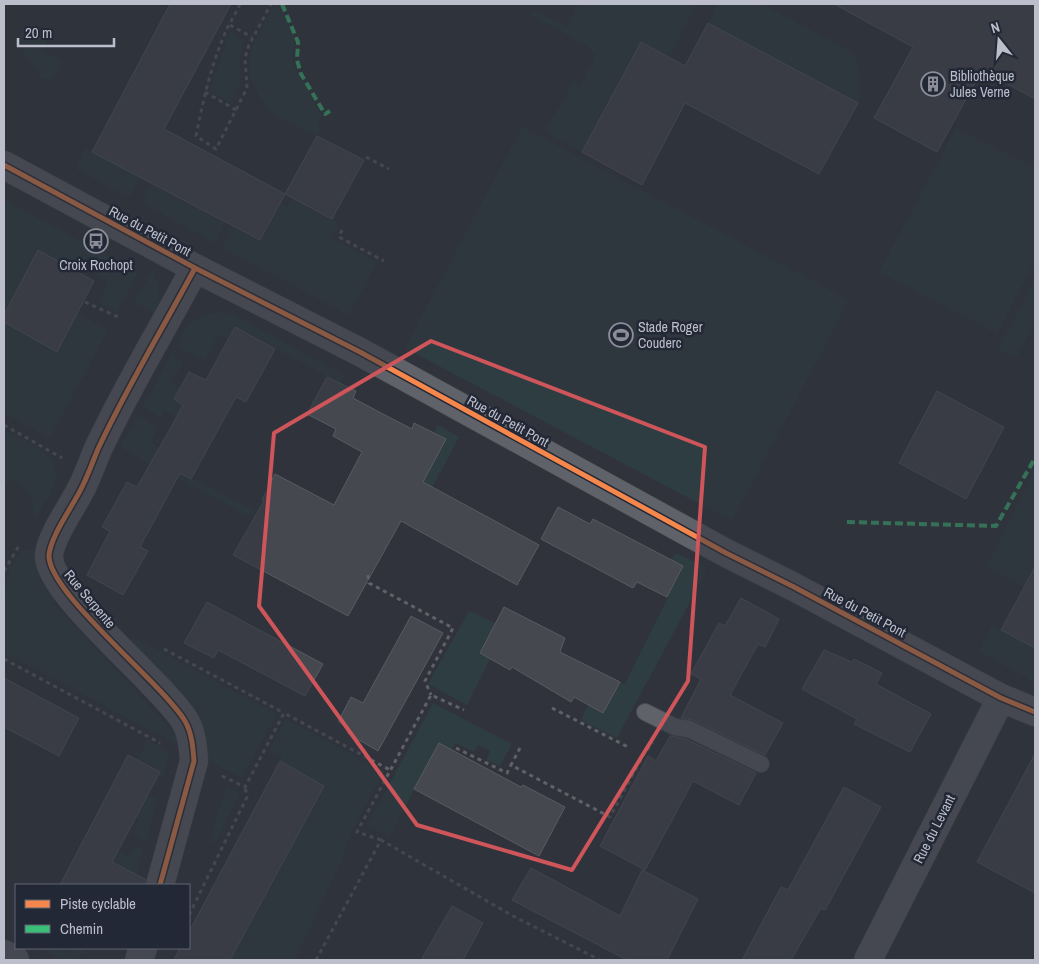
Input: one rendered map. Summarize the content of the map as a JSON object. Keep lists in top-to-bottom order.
{
  "streets": {
    "street": ["Rue du Petit Pont", "Rue Serpente", "Rue du Levant"]
  },
  "crossings": [
    ["Rue du Petit Pont", "Rue Serpente"],
    ["Rue du Petit Pont", "Rue du Levant"]
  ],
  "places": {
    "building": ["Bibliothèque Jules Verne"],
    "bus stop": ["Croix Rochopt"],
    "sports": ["Stade Roger Couderc"]
  },
  "legend": ["Piste cyclable", "Chemin"],
  "scale_bar": "20 m",
  "north": "top"
}
